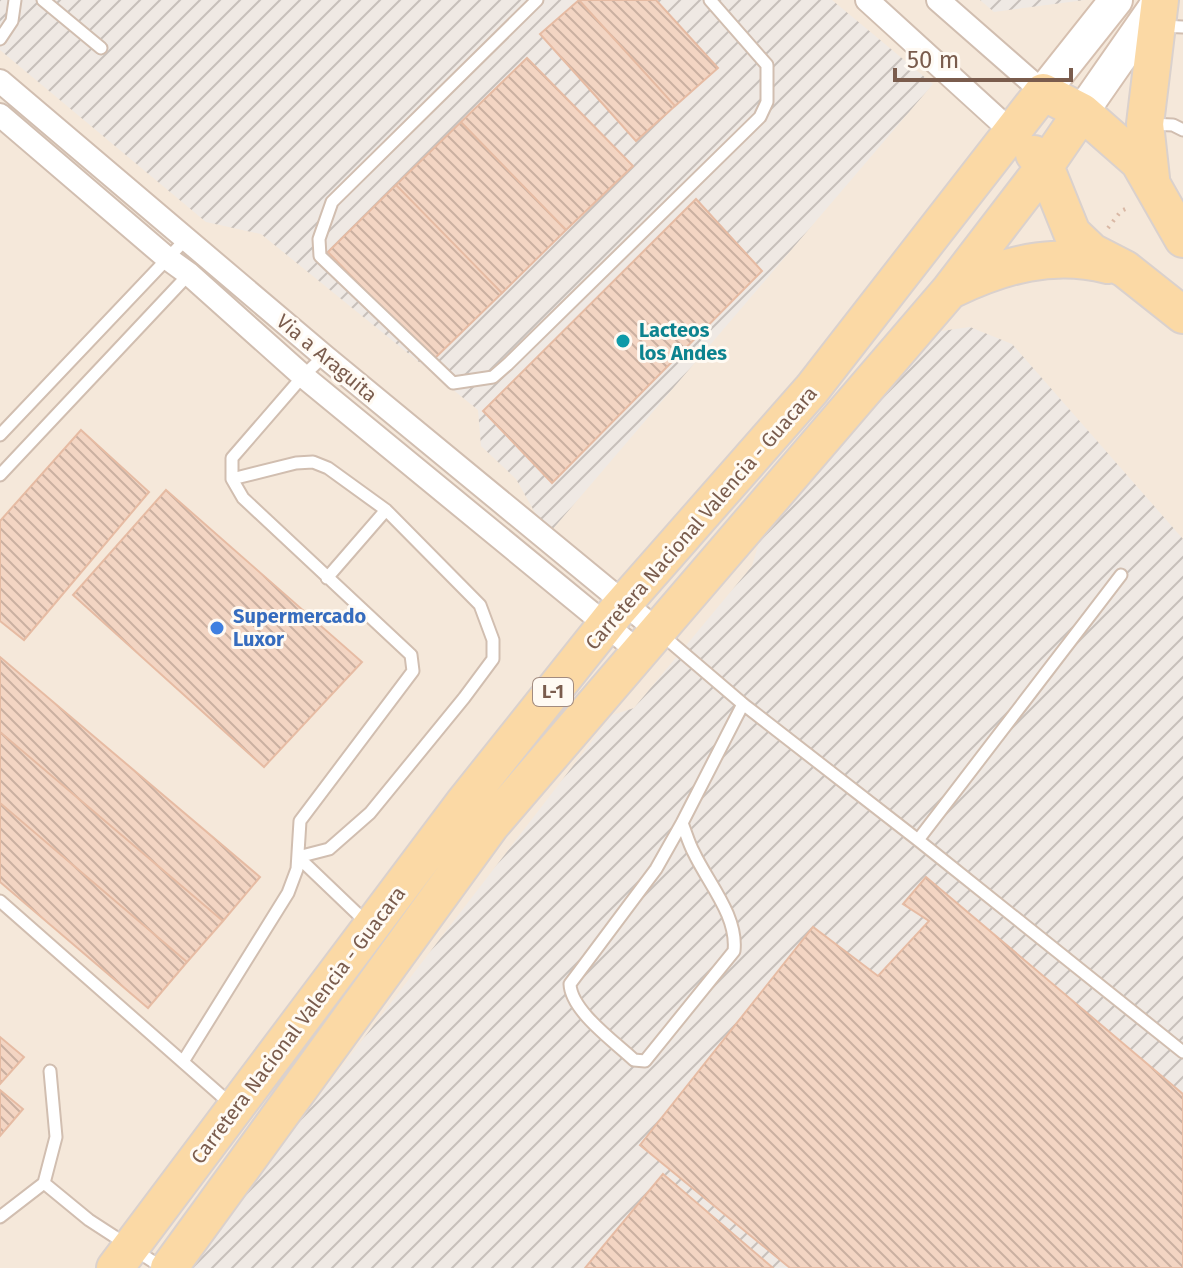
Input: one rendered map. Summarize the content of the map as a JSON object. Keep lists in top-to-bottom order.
{
  "streets": {
    "main road": ["Carretera Nacional Valencia - Guacara", "L-1"],
    "street": ["Via a Araguita"]
  },
  "crossings": [
    ["Via a Araguita", "Carretera Nacional Valencia - Guacara"]
  ],
  "places": ["Lacteos los Andes", "Supermercado Luxor"],
  "scale_bar": "50 m"
}
